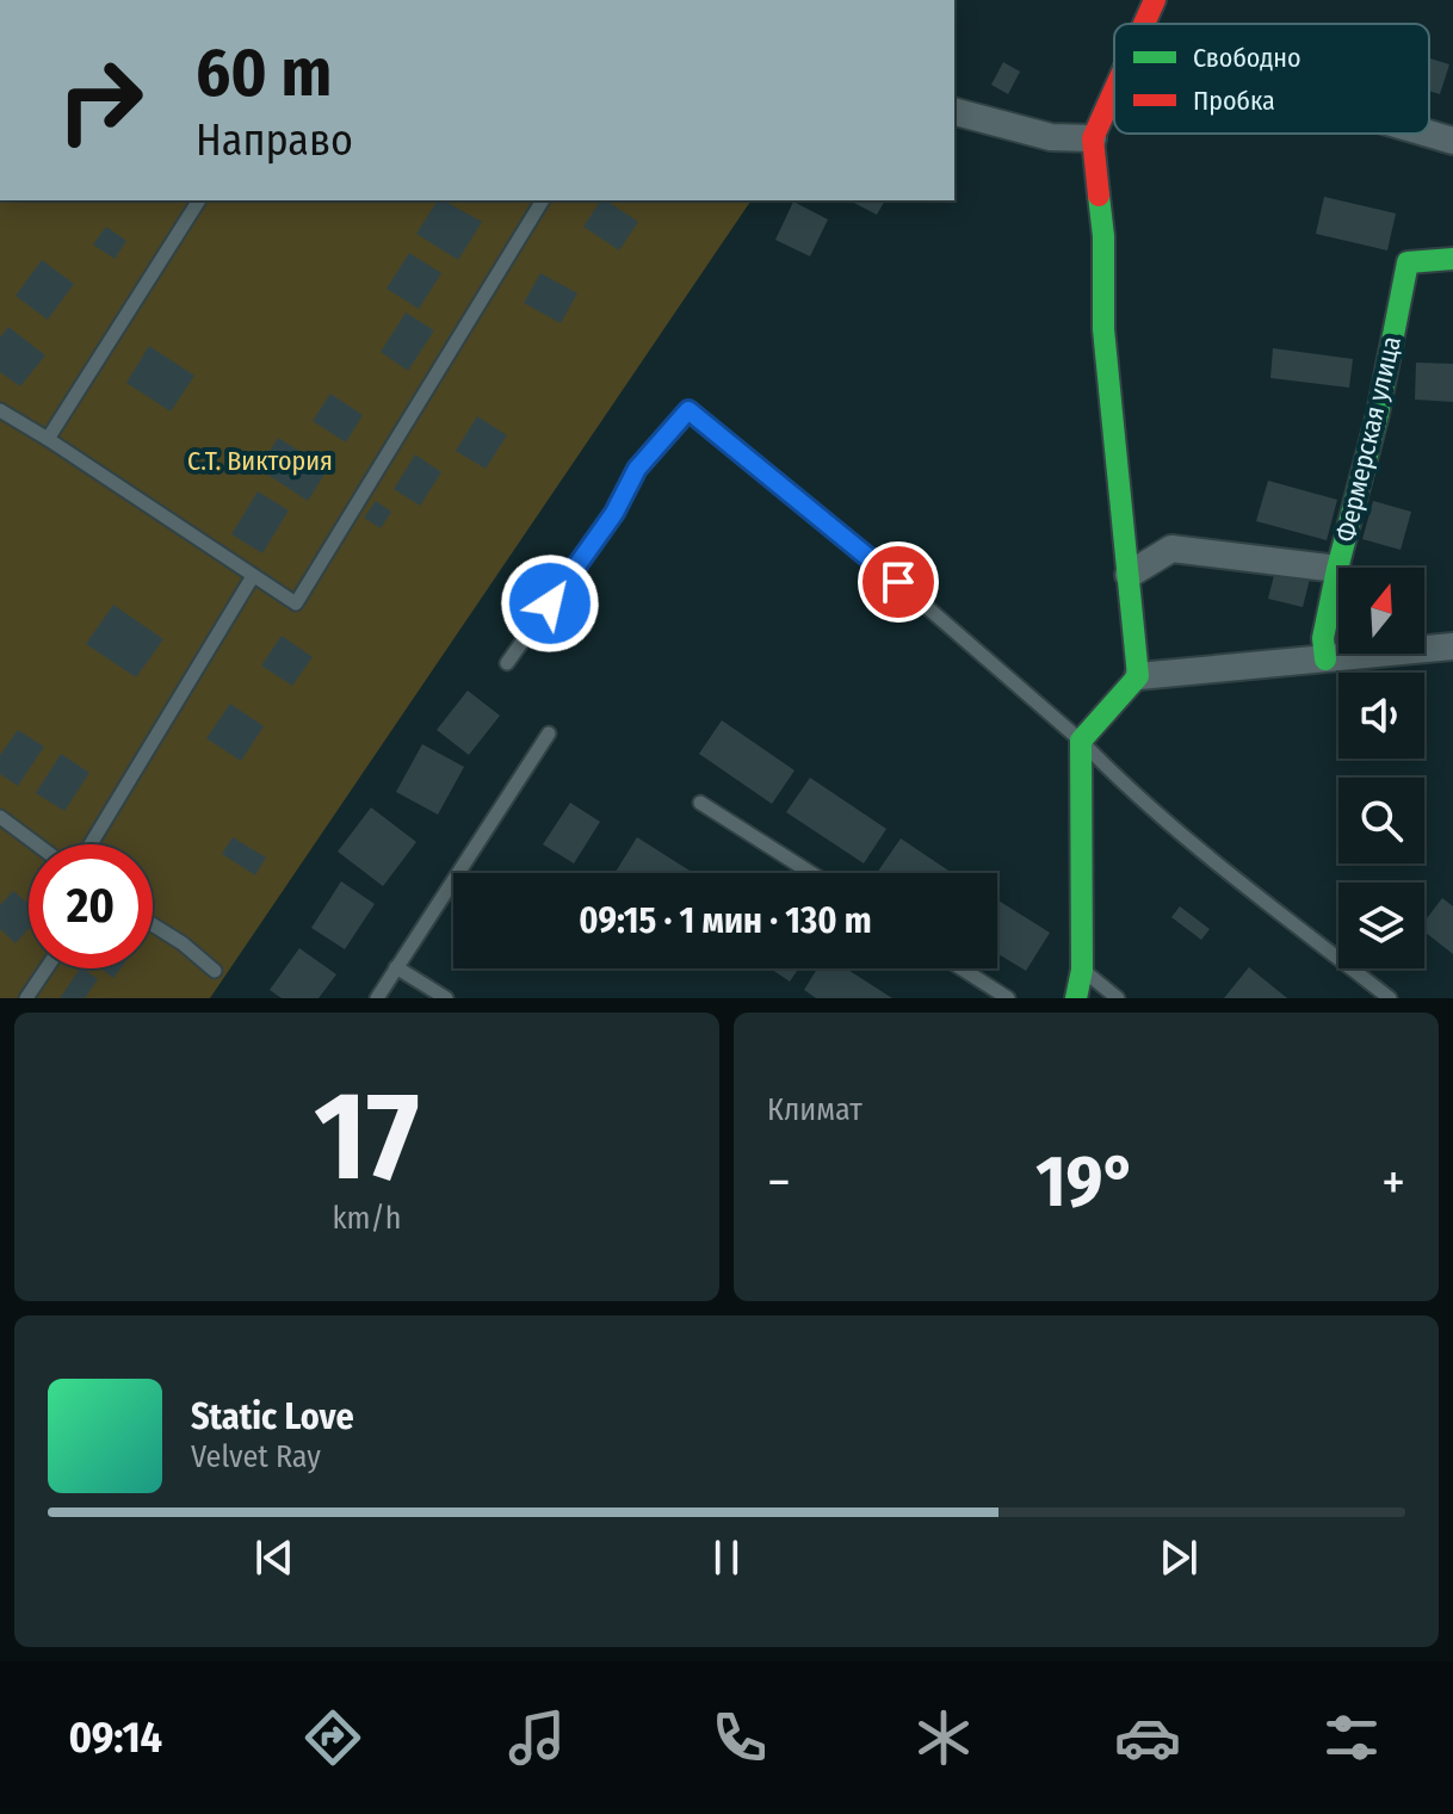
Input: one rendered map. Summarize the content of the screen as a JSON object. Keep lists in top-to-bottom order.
{
  "streets": {
    "street": ["Фермерская улица"]
  },
  "parks": ["С.Т. Виктория"],
  "legend": ["Свободно", "Пробка"],
  "north": "top",
  "page": {
    "turn": ["60 m", "Направо"],
    "limit": "20",
    "trip": "09:15 · 1 мин · 130 m",
    "tile": [
      ["17", "km/h"],
      "Климат"
    ],
    "heat": ["−", "19°", "+"],
    "song": ["Static Love", "Velvet Ray"],
    "tabs": "09:14"
  }
}
